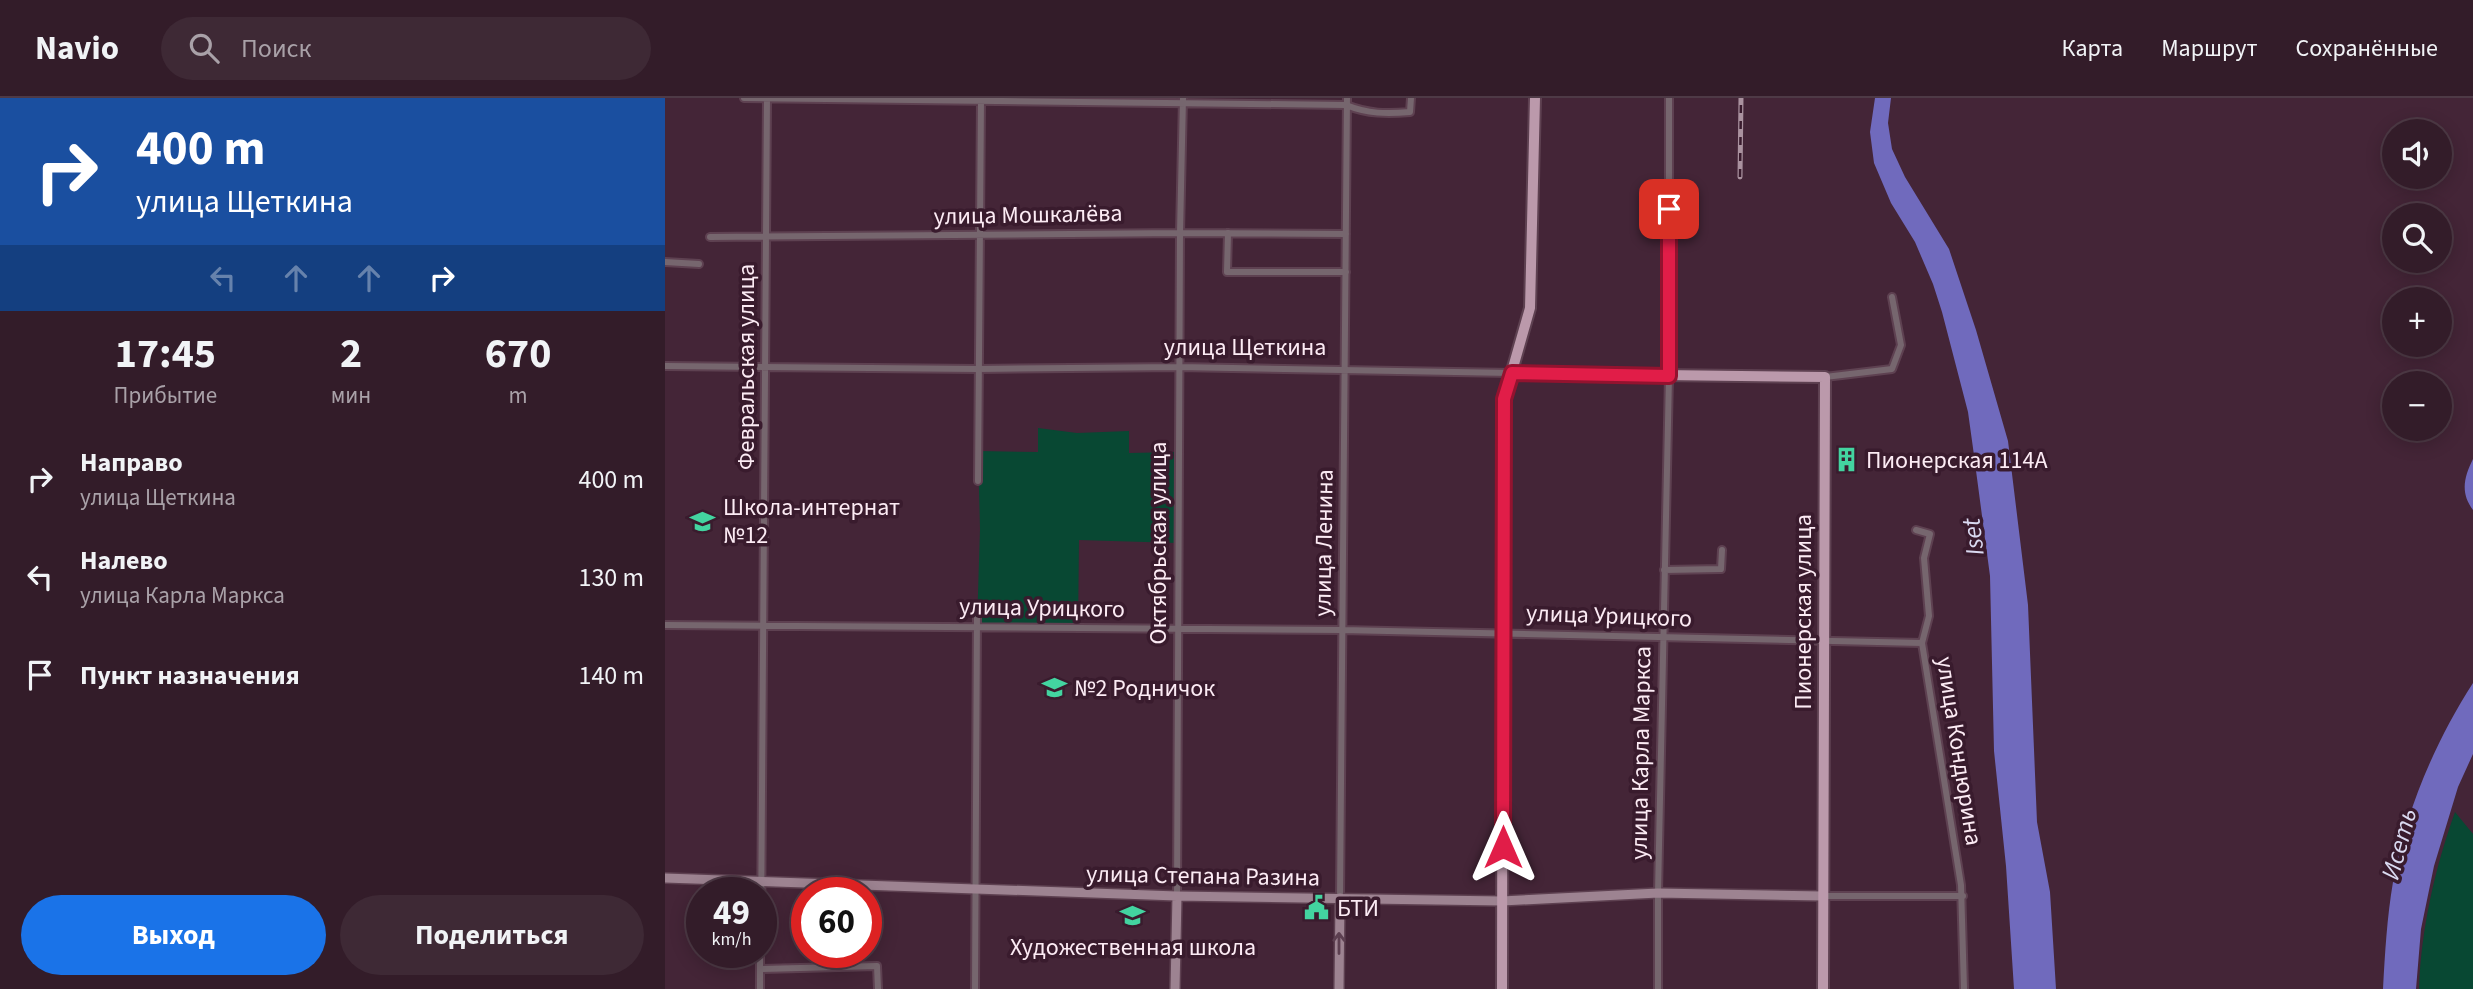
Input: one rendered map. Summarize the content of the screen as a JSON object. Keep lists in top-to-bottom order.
{
  "streets": {
    "main road": [
      "улица Щеткина",
      "Октябрьская улица",
      "улица Ленина",
      "Пионерская улица",
      "улица Степана Разина"
    ],
    "street": [
      "улица Мошкалёва",
      "Февральская улица",
      "улица Урицкого",
      "улица Кондюрина",
      "улица Карла Маркса"
    ]
  },
  "crossings": [
    ["улица Мошкалёва", "Февральская улица"],
    ["улица Мошкалёва", "Октябрьская улица"],
    ["улица Мошкалёва", "улица Ленина"],
    ["улица Щеткина", "Февральская улица"],
    ["улица Щеткина", "Октябрьская улица"],
    ["улица Щеткина", "улица Ленина"],
    ["улица Щеткина", "Пионерская улица"],
    ["улица Щеткина", "улица Карла Маркса"],
    ["Февральская улица", "улица Урицкого"],
    ["Октябрьская улица", "улица Урицкого"],
    ["Октябрьская улица", "улица Степана Разина"],
    ["улица Ленина", "улица Урицкого"],
    ["улица Ленина", "улица Степана Разина"],
    ["улица Урицкого", "Пионерская улица"],
    ["улица Урицкого", "улица Кондюрина"],
    ["улица Урицкого", "улица Карла Маркса"],
    ["Пионерская улица", "улица Степана Разина"],
    ["улица Карла Маркса", "улица Степана Разина"]
  ],
  "water": ["Iset", "Исеть"],
  "places": {
    "building": ["Пионерская 114А"],
    "school or university": ["Школа-интернат №12", "№2 Родничок", "Художественная школа"],
    "public building": ["БТИ"]
  },
  "page": {
    "header": "Navio",
    "search": "Поиск",
    "nav": ["Карта", "Маршрут", "Сохранённые"],
    "turn": ["400 m", "улица Щеткина"],
    "map_buttons": ["+", "−"],
    "eta": [
      "17:45",
      "Прибытие",
      "2",
      "мин",
      "670",
      "m"
    ],
    "list": [
      {
        "name": "Направо",
        "note": "улица Щеткина",
        "value": "400 m"
      },
      {
        "name": "Налево",
        "note": "улица Карла Маркса",
        "value": "130 m"
      },
      {
        "name": "Пункт назначения",
        "value": "140 m"
      }
    ],
    "speed": "49 km/h",
    "limit": "60",
    "buttons": ["Выход", "Поделиться"]
  }
}
